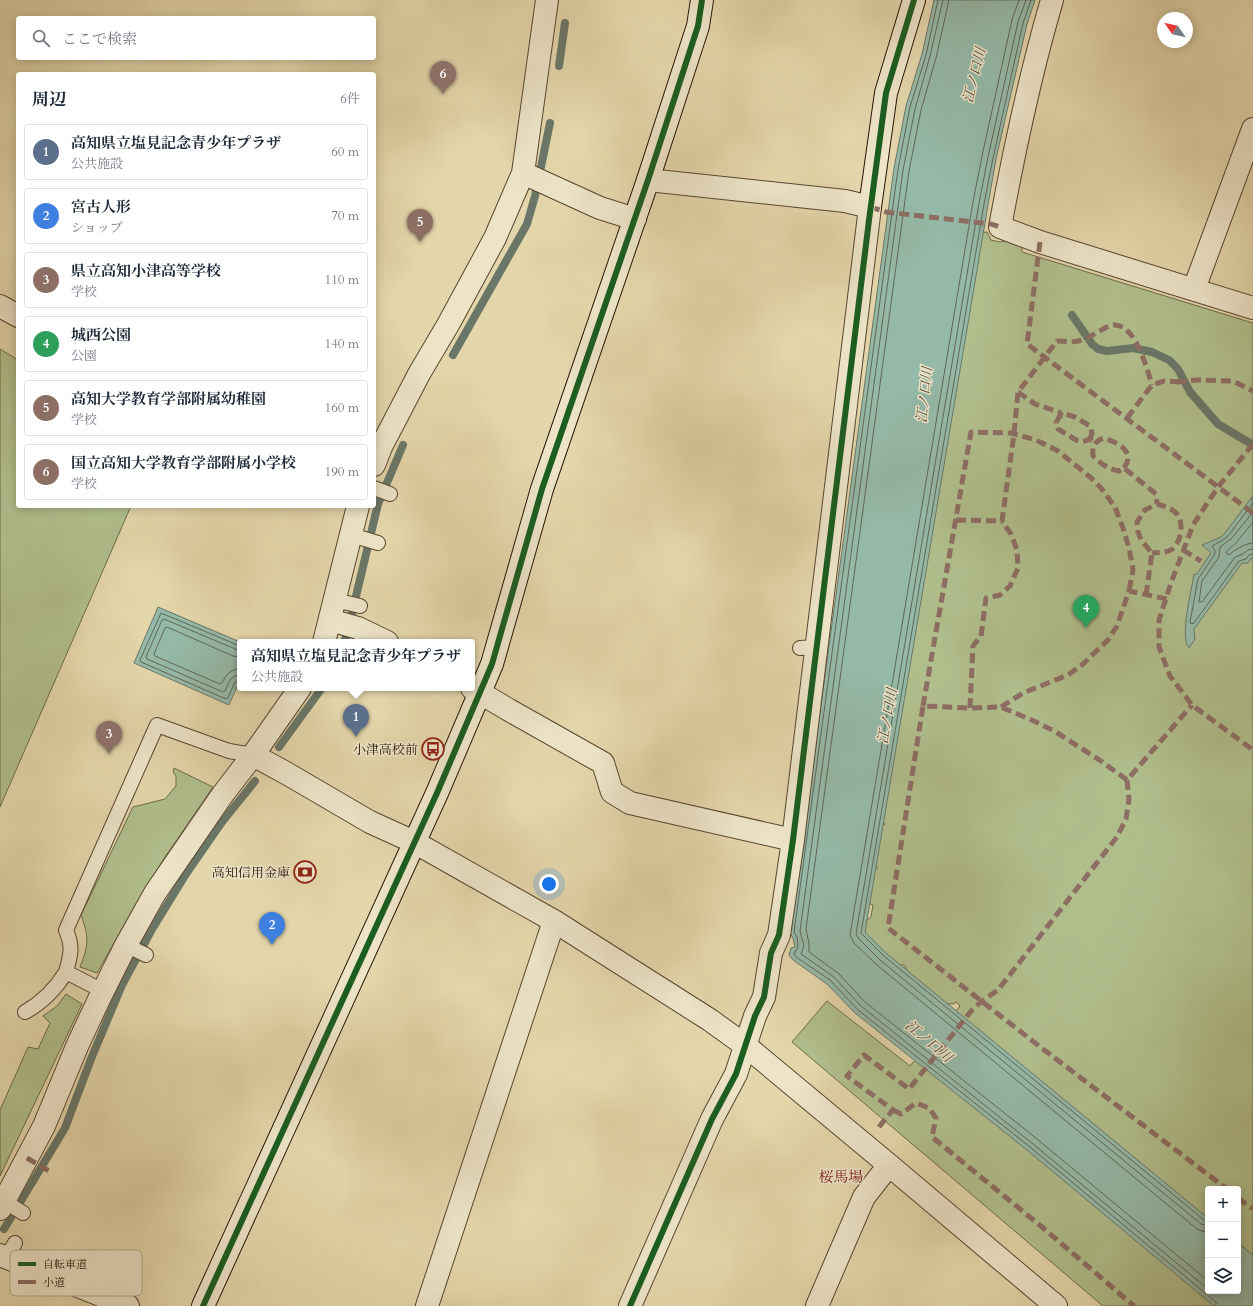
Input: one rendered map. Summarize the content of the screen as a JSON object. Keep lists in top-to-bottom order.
{
  "districts": ["桜馬場"],
  "water": ["江ノ口川"],
  "places": {
    "bus stop": ["小津高校前"],
    "bank": ["高知信用金庫"]
  },
  "legend": ["自転車道", "小道"],
  "north": "top left",
  "page": {
    "search": "ここで検索",
    "pins": [
      "6",
      "5",
      "4",
      "1",
      "3",
      "2"
    ],
    "heading": ["周辺", "6件"],
    "list": [
      {
        "mark": "1",
        "name": "高知県立塩見記念青少年プラザ",
        "note": "公共施設",
        "value": "60 m"
      },
      {
        "mark": "2",
        "name": "宮古人形",
        "note": "ショップ",
        "value": "70 m"
      },
      {
        "mark": "3",
        "name": "県立高知小津高等学校",
        "note": "学校",
        "value": "110 m"
      },
      {
        "mark": "4",
        "name": "城西公園",
        "note": "公園",
        "value": "140 m"
      },
      {
        "mark": "5",
        "name": "高知大学教育学部附属幼稚園",
        "note": "学校",
        "value": "160 m"
      },
      {
        "mark": "6",
        "name": "国立高知大学教育学部附属小学校",
        "note": "学校",
        "value": "190 m"
      }
    ],
    "popup": ["高知県立塩見記念青少年プラザ", "公共施設"],
    "map_buttons": ["+", "−"]
  }
}
